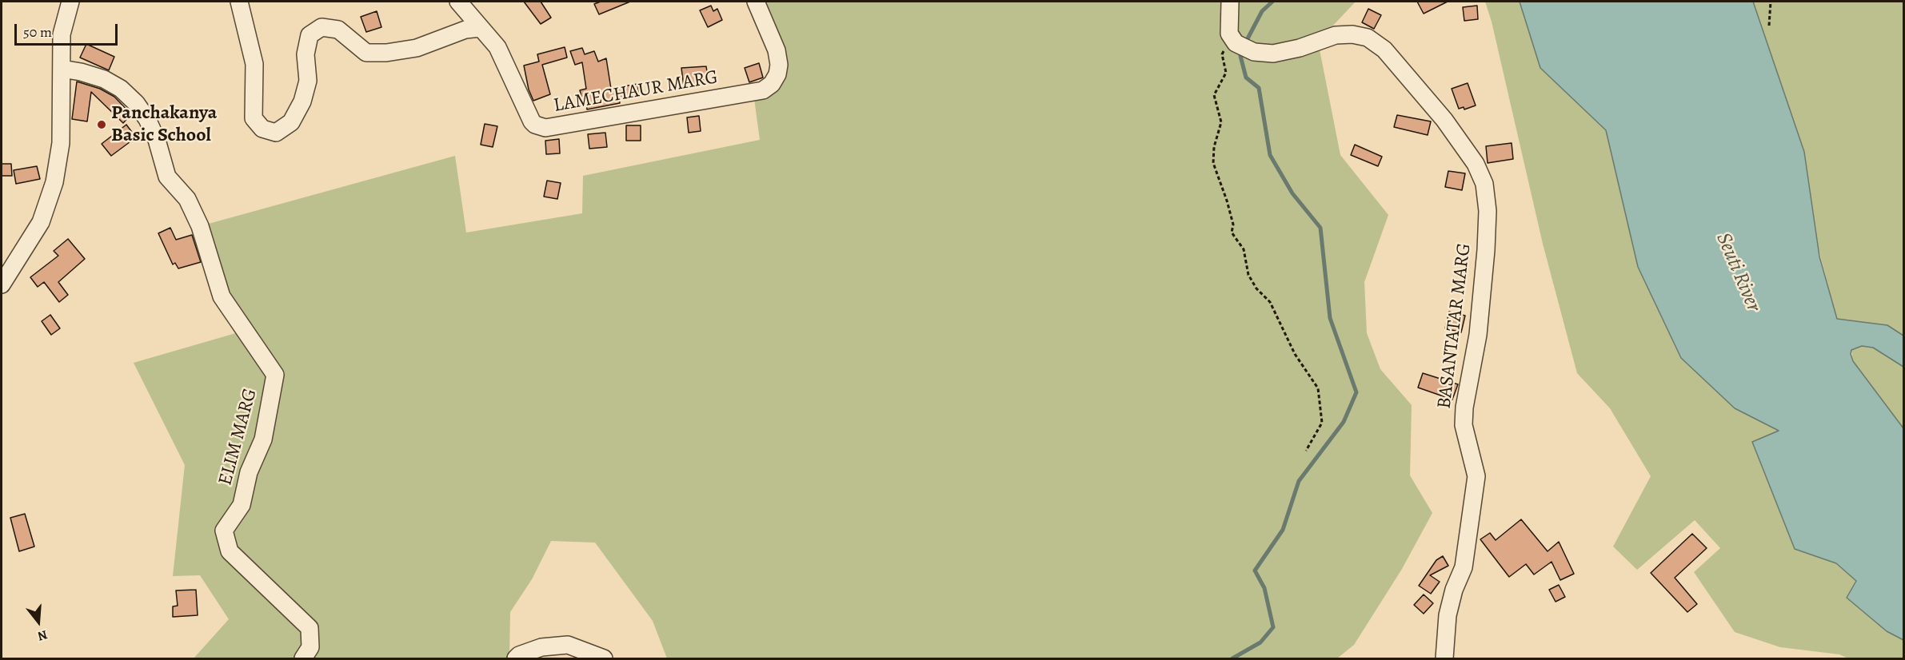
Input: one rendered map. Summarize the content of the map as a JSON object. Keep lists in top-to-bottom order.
{
  "streets": {
    "street": ["LAMECHAUR MARG", "BASANTATAR MARG", "ELIM MARG"]
  },
  "water": ["Seuti River"],
  "places": ["Panchakanya Basic School"],
  "scale_bar": "50 m",
  "north": "bottom"
}
